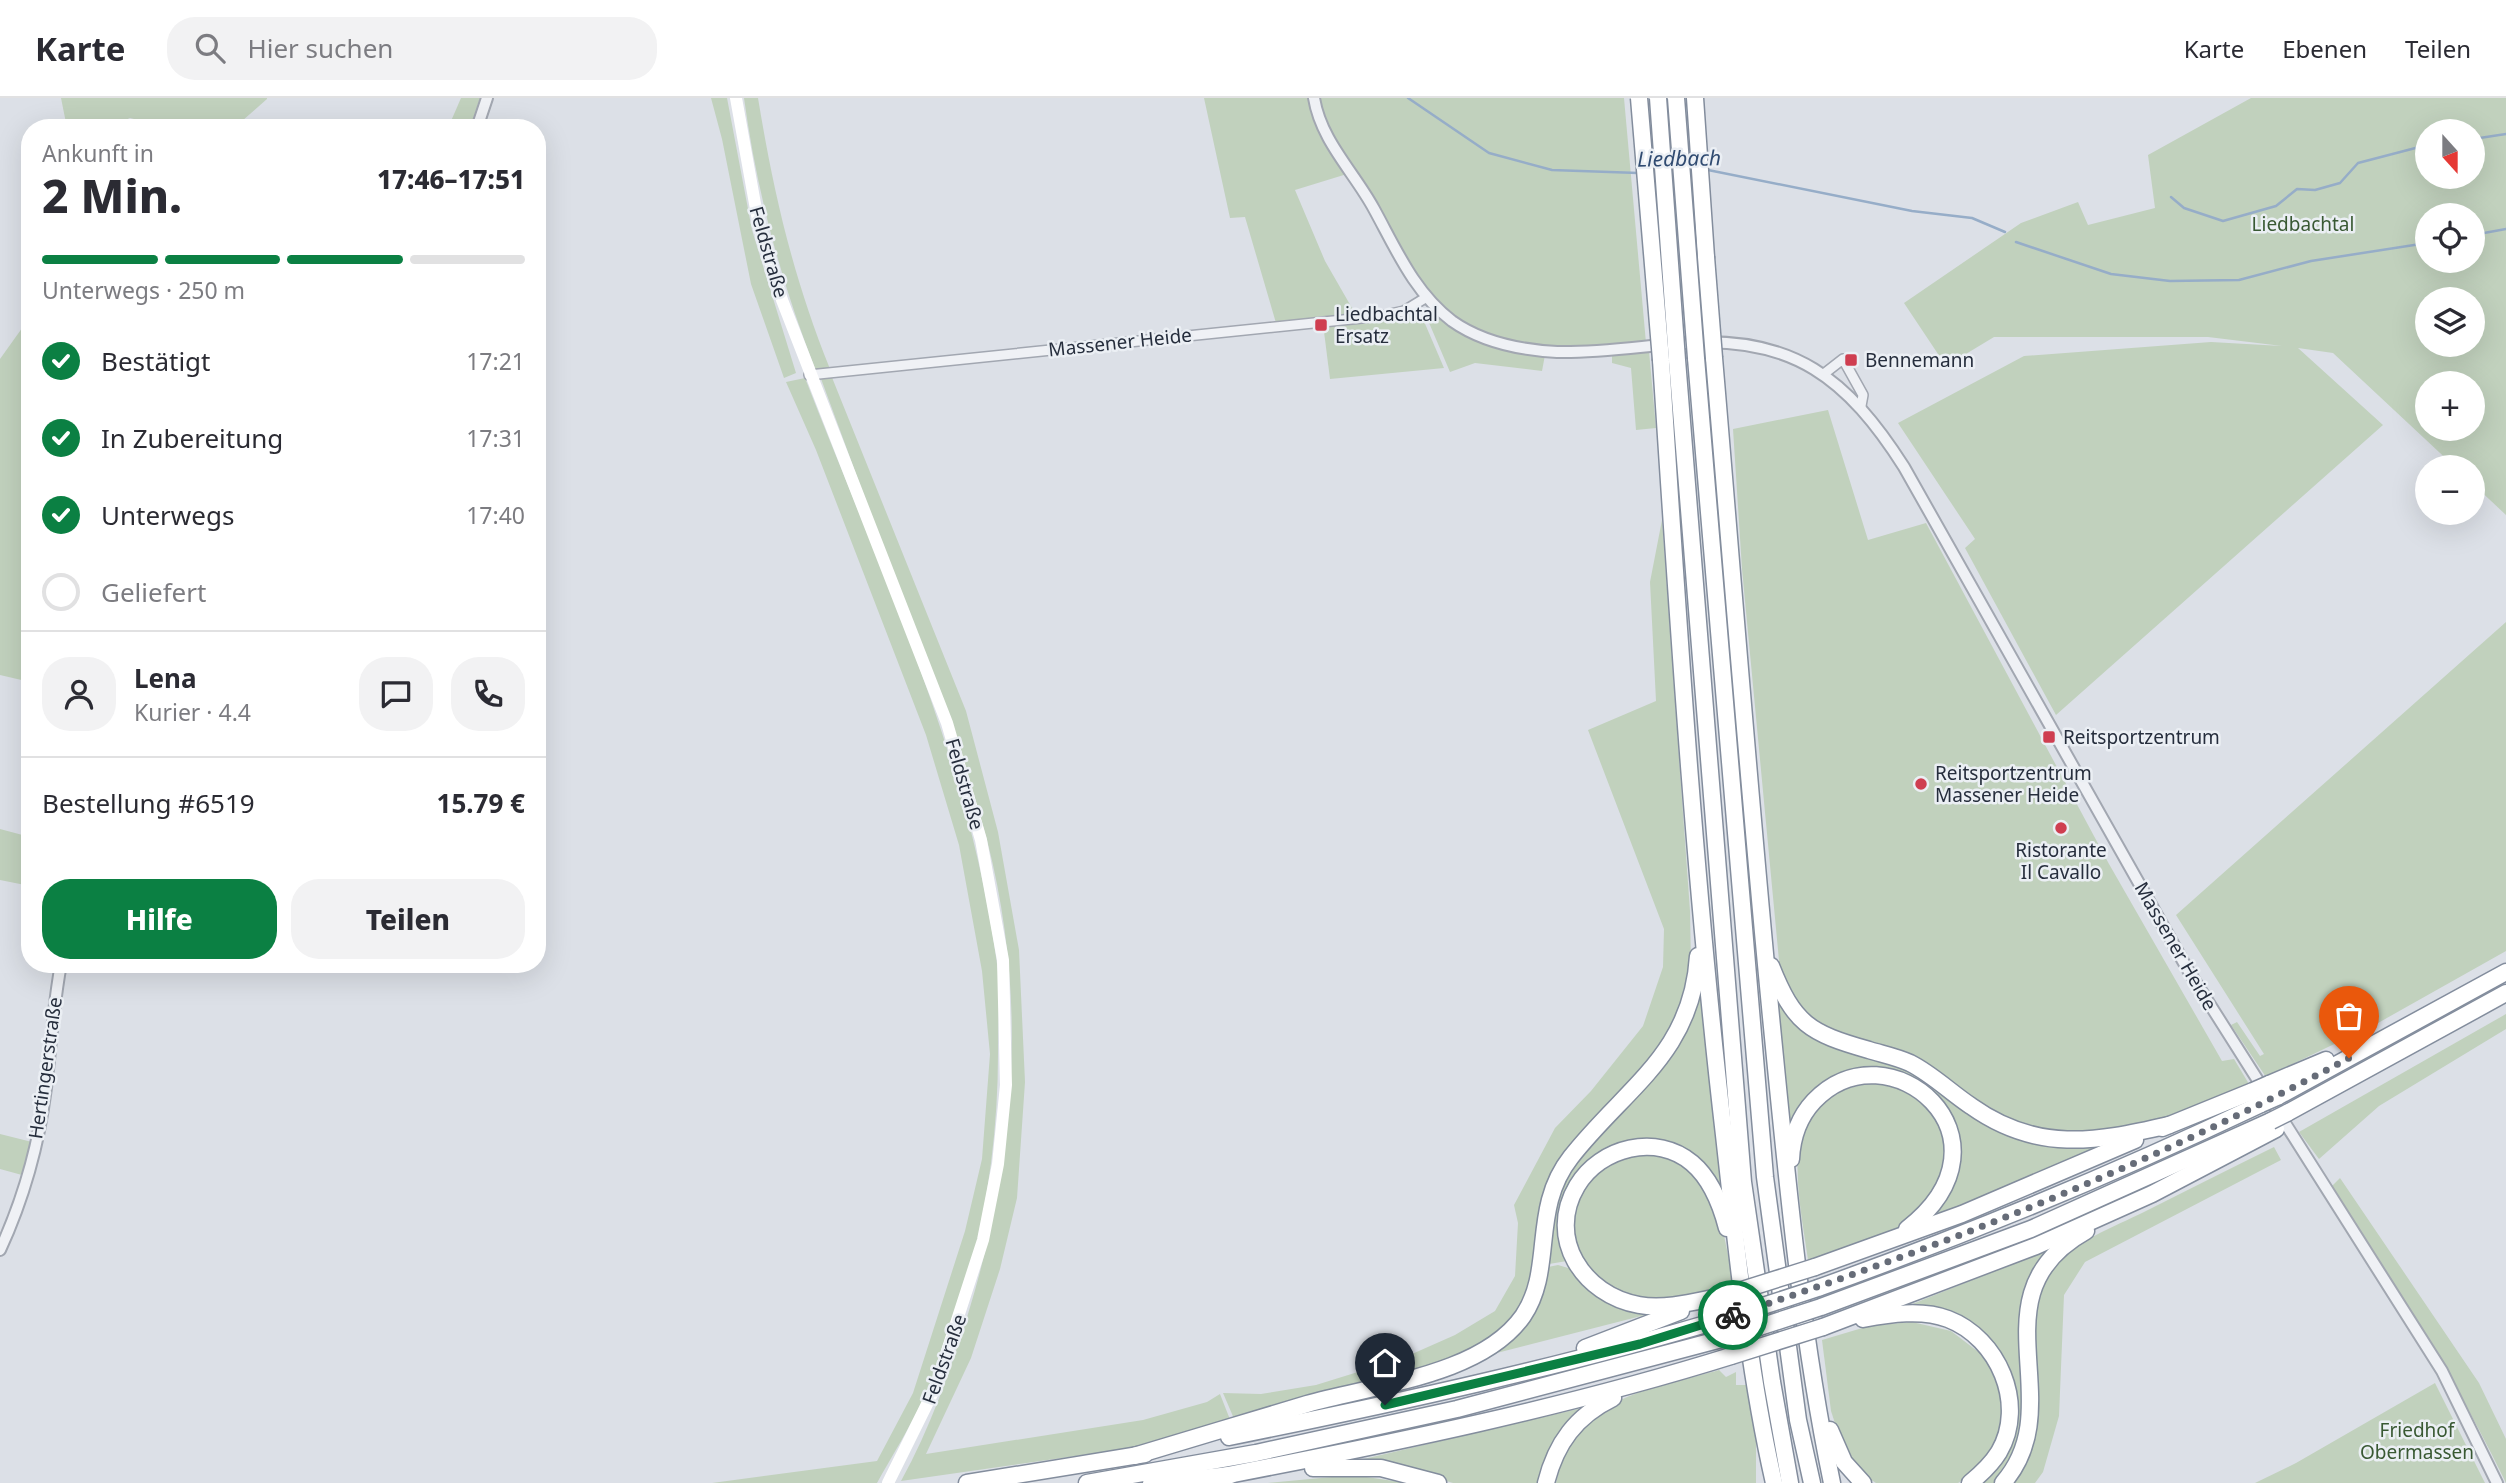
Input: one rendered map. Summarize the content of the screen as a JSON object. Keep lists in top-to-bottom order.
{
  "streets": {
    "main road": ["Feldstraße"],
    "street": ["Massener Heide", "Hertingerstraße"]
  },
  "crossings": [
    ["Feldstraße", "Massener Heide"]
  ],
  "water": ["Liedbach"],
  "parks": ["Liedbachtal", "Friedhof Obermassen"],
  "places": {
    "transit": ["Liedbachtal Ersatz", "Bennemann", "Reitsportzentrum"],
    "other": ["Reitsportzentrum Massener Heide", "Ristorante Il Cavallo"]
  },
  "north": "bottom",
  "page": {
    "header": "Karte",
    "search": "Hier suchen",
    "nav": ["Karte", "Ebenen", "Teilen"],
    "map_buttons": ["+", "−"],
    "heading": ["2 Min.", "Ankunft in", "17:46–17:51"],
    "panel": [
      "Lena",
      "Kurier · 4.4",
      "Bestellung #6519",
      "15.79 €"
    ],
    "bar": "Unterwegs · 250 m",
    "list": [
      ["Bestätigt", "17:21"],
      ["In Zubereitung", "17:31"],
      ["Unterwegs", "17:40"],
      "Geliefert"
    ],
    "buttons": ["Hilfe", "Teilen"]
  }
}
